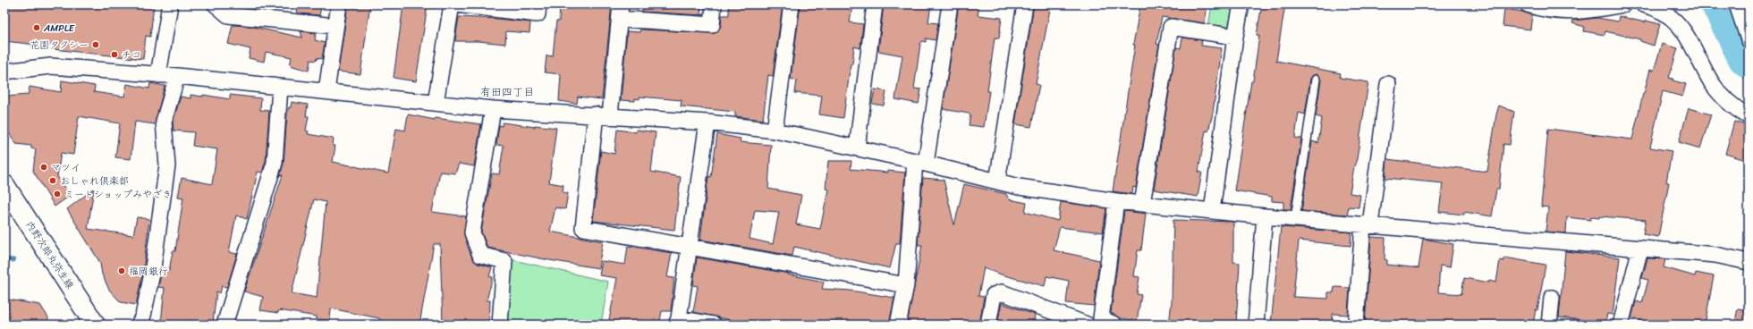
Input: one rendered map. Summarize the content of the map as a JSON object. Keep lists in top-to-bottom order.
{
  "streets": {
    "main road": ["内野次郎丸弥生線"]
  },
  "districts": ["有田四丁目"],
  "places": [
    "AMPLE",
    "花園タクシー",
    "チコ",
    "マツイ",
    "おしゃれ倶楽部",
    "ミートショップみやざき",
    "福岡銀行"
  ]
}
